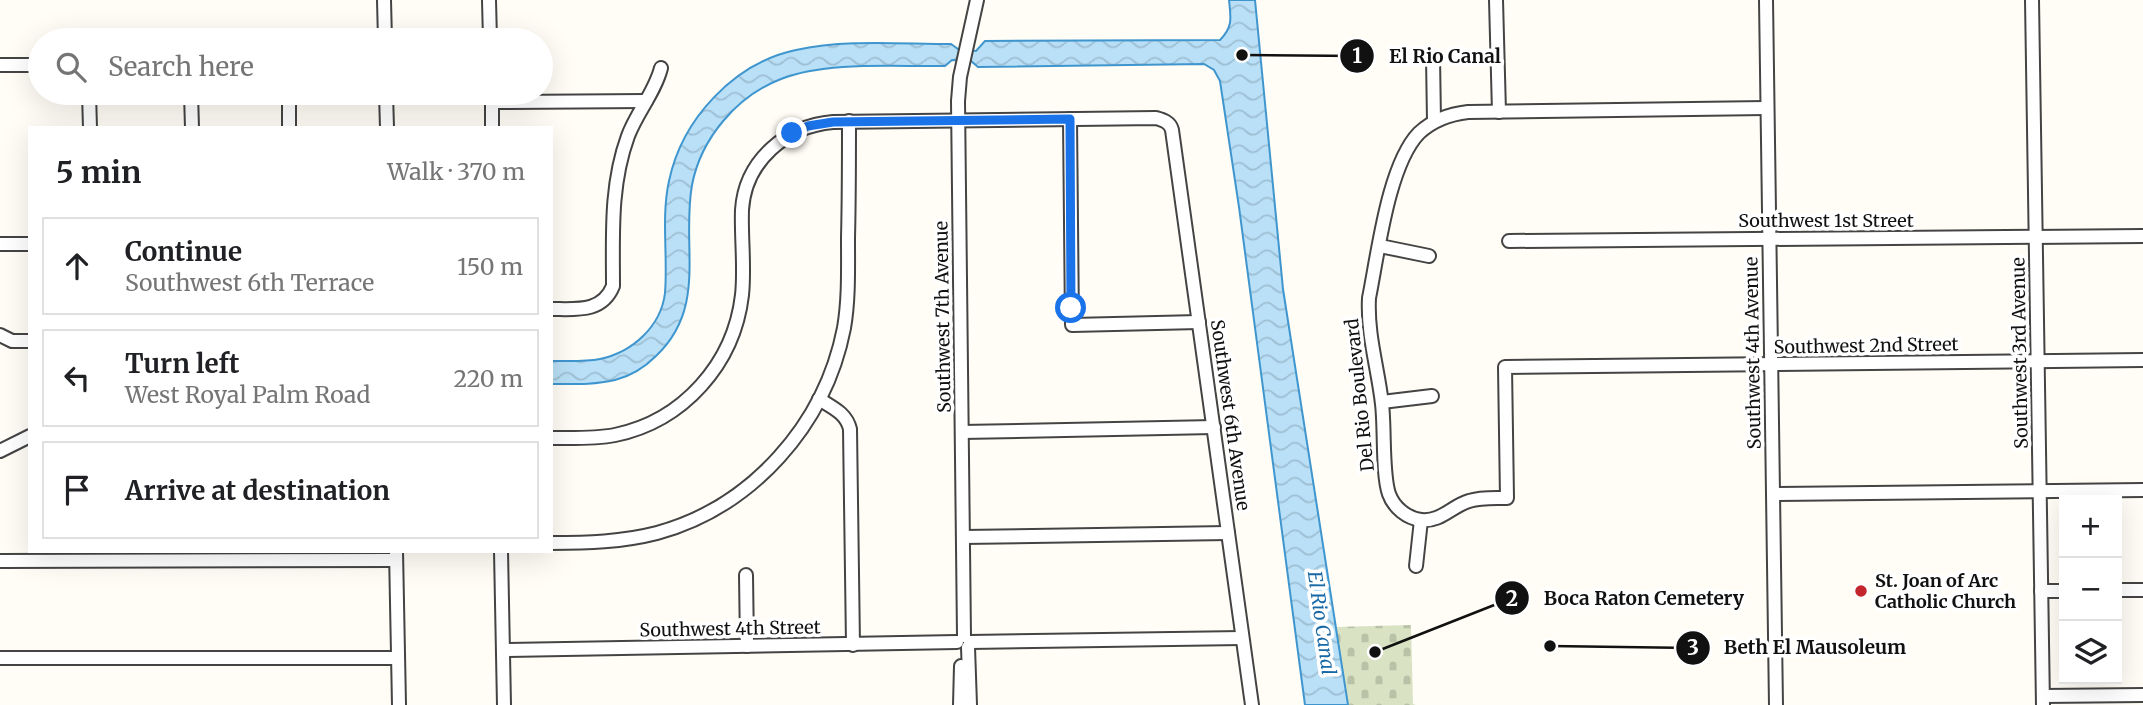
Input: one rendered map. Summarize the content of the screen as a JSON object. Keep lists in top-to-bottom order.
{
  "streets": {
    "street": [
      "Southwest 1st Street",
      "Southwest 7th Avenue",
      "Southwest 2nd Street",
      "Southwest 4th Avenue",
      "Southwest 3rd Avenue",
      "Del Rio Boulevard",
      "Southwest 6th Avenue",
      "Southwest 4th Street"
    ]
  },
  "crossings": [
    ["Southwest 1st Street", "Southwest 4th Avenue"],
    ["Southwest 1st Street", "Southwest 3rd Avenue"],
    ["Southwest 7th Avenue", "Southwest 4th Street"],
    ["Southwest 2nd Street", "Southwest 4th Avenue"],
    ["Southwest 2nd Street", "Southwest 3rd Avenue"],
    ["Southwest 2nd Street", "Del Rio Boulevard"],
    ["Southwest 6th Avenue", "Southwest 4th Street"]
  ],
  "water": ["El Rio Canal"],
  "places": [
    "El Rio Canal",
    "St. Joan of Arc Catholic Church",
    "Beth El Mausoleum",
    "Boca Raton Cemetery"
  ],
  "page": {
    "search": "Search here",
    "heading": ["5 min", "Walk · 370 m"],
    "list": [
      ["Continue", "Southwest 6th Terrace", "150 m"],
      ["Turn left", "West Royal Palm Road", "220 m"],
      "Arrive at destination"
    ],
    "map_buttons": ["+", "−"]
  }
}
